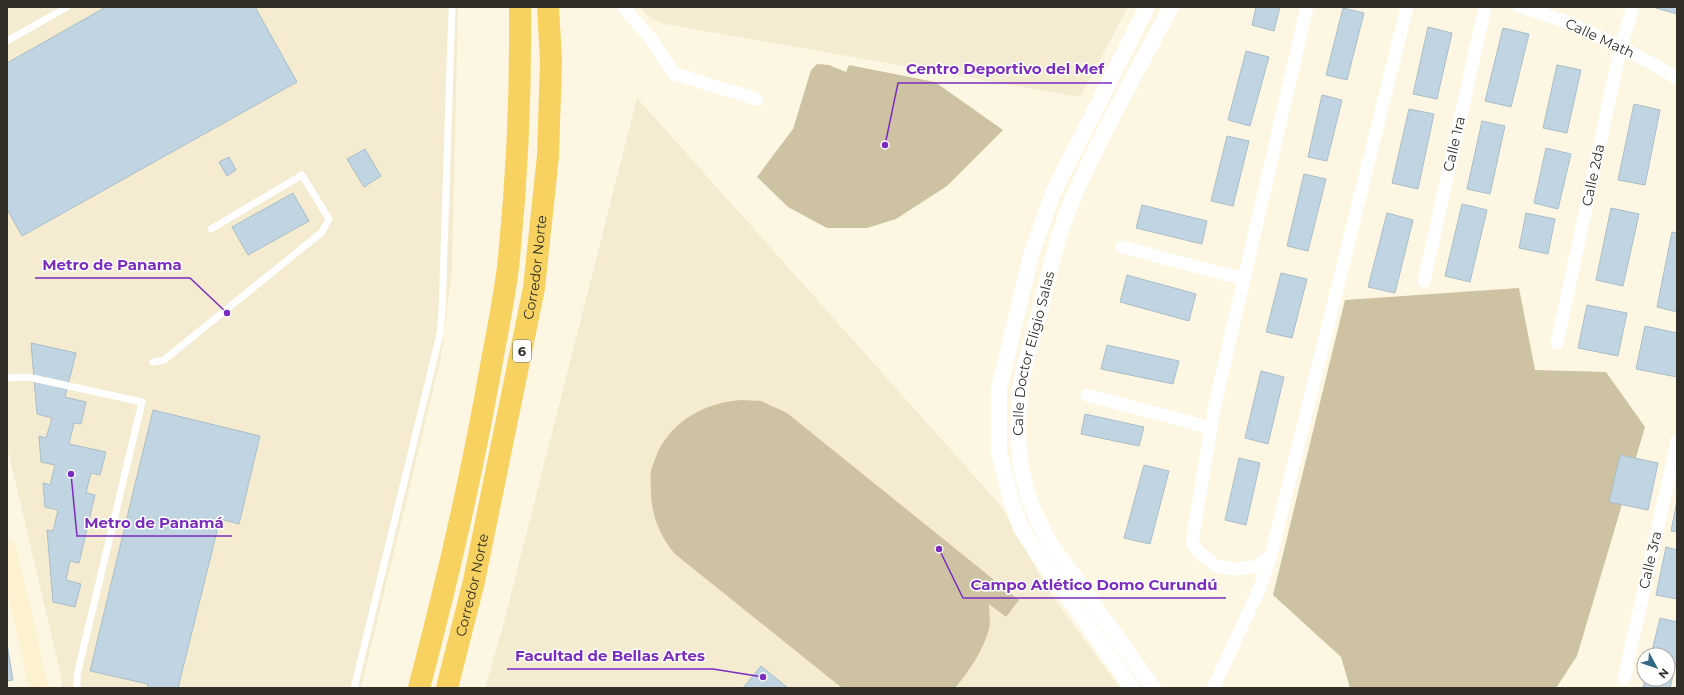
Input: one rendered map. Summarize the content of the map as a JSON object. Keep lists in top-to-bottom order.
{
  "streets": {
    "highway": ["Corredor Norte", "6"],
    "street": [
      "Calle Math",
      "Calle 1ra",
      "Calle 2da",
      "Calle Doctor Eligio Salas",
      "Calle 3ra"
    ]
  },
  "crossings": [
    ["Calle Math", "Calle 2da"]
  ],
  "places": [
    "Centro Deportivo del Mef",
    "Metro de Panama",
    "Metro de Panamá",
    "Campo Atlético Domo Curundú",
    "Facultad de Bellas Artes"
  ],
  "north": "bottom right"
}
